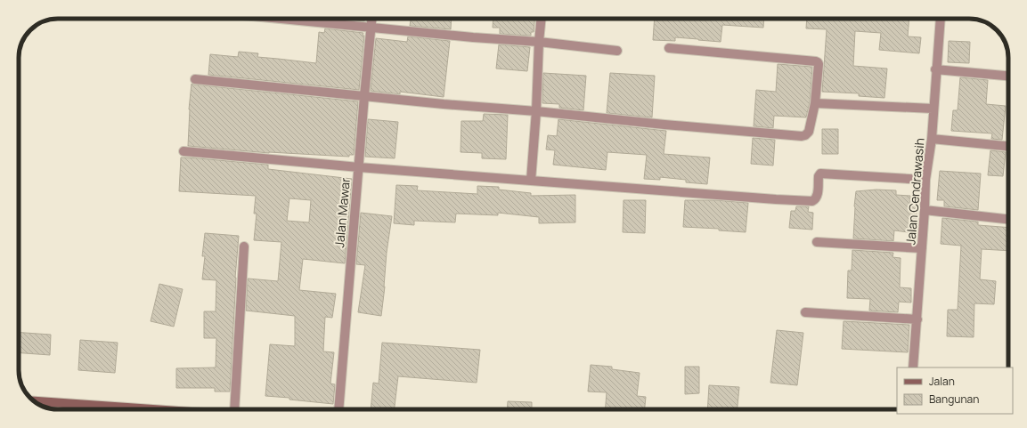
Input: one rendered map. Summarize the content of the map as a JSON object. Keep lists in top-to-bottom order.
{
  "streets": {
    "street": ["Jalan Cendrawasih", "Jalan Mawar"]
  },
  "legend": ["Jalan", "Bangunan"]
}
